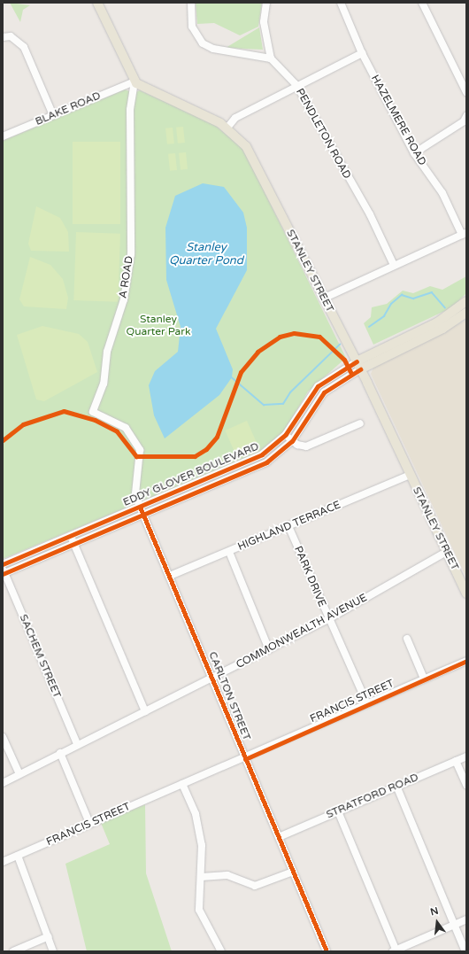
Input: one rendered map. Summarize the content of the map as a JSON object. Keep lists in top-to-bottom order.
{
  "streets": {
    "main road": ["STANLEY STREET"],
    "street": [
      "BLAKE ROAD",
      "HAZELMERE ROAD",
      "PENDLETON ROAD",
      "A ROAD",
      "EDDY GLOVER BOULEVARD",
      "HIGHLAND TERRACE",
      "PARK DRIVE",
      "COMMONWEALTH AVENUE",
      "SACHEM STREET",
      "CARLTON STREET",
      "FRANCIS STREET",
      "STRATFORD ROAD"
    ]
  },
  "crossings": [
    ["BLAKE ROAD", "STANLEY STREET"],
    ["BLAKE ROAD", "A ROAD"],
    ["STANLEY STREET", "A ROAD"],
    ["STANLEY STREET", "EDDY GLOVER BOULEVARD"],
    ["STANLEY STREET", "HIGHLAND TERRACE"],
    ["STANLEY STREET", "COMMONWEALTH AVENUE"],
    ["A ROAD", "EDDY GLOVER BOULEVARD"],
    ["A ROAD", "CARLTON STREET"],
    ["EDDY GLOVER BOULEVARD", "SACHEM STREET"],
    ["EDDY GLOVER BOULEVARD", "CARLTON STREET"],
    ["HIGHLAND TERRACE", "PARK DRIVE"],
    ["HIGHLAND TERRACE", "CARLTON STREET"],
    ["PARK DRIVE", "COMMONWEALTH AVENUE"],
    ["PARK DRIVE", "FRANCIS STREET"],
    ["COMMONWEALTH AVENUE", "SACHEM STREET"],
    ["COMMONWEALTH AVENUE", "CARLTON STREET"],
    ["CARLTON STREET", "FRANCIS STREET"],
    ["CARLTON STREET", "STRATFORD ROAD"]
  ],
  "water": ["Stanley Quarter Pond"],
  "parks": ["Stanley Quarter Park"],
  "north": "top"
}
